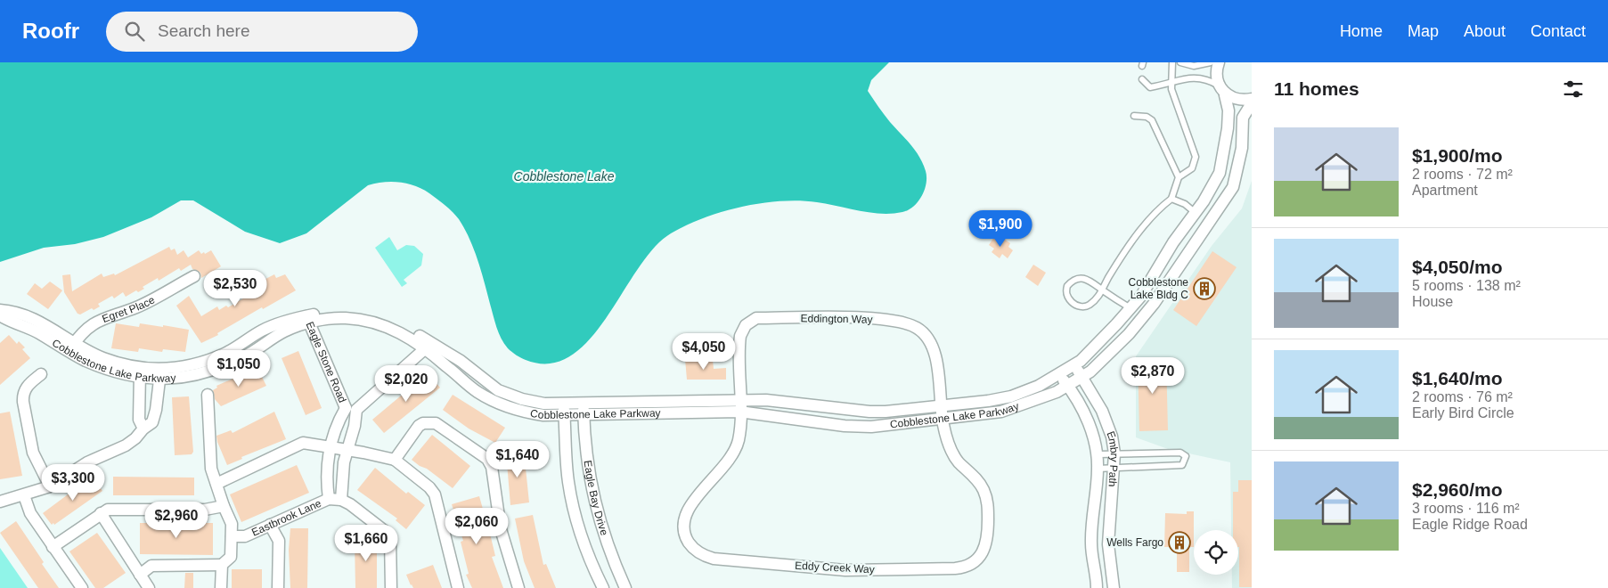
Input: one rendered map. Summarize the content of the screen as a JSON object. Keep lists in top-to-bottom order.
{
  "streets": {
    "street": [
      "Egret Place",
      "Eddington Way",
      "Cobblestone Lake Parkway",
      "Eagle Stone Road",
      "Embry Path",
      "Eagle Bay Drive",
      "Eastbrook Lane",
      "Eddy Creek Way"
    ]
  },
  "crossings": [
    ["Egret Place", "Cobblestone Lake Parkway"],
    ["Eddington Way", "Cobblestone Lake Parkway"],
    ["Eddington Way", "Eddy Creek Way"],
    ["Cobblestone Lake Parkway", "Eagle Stone Road"],
    ["Cobblestone Lake Parkway", "Embry Path"],
    ["Cobblestone Lake Parkway", "Eagle Bay Drive"],
    ["Cobblestone Lake Parkway", "Eddy Creek Way"],
    ["Eagle Stone Road", "Eastbrook Lane"]
  ],
  "water": ["Cobblestone Lake"],
  "places": {
    "building": ["Cobblestone Lake Bldg C", "Wells Fargo"]
  },
  "page": {
    "header": "Roofr",
    "search": "Search here",
    "nav": [
      "Home",
      "Map",
      "About",
      "Contact"
    ],
    "heading": "11 homes",
    "list": [
      {
        "name": "$1,900/mo",
        "note": "2 rooms · 72 m² · Apartment"
      },
      {
        "name": "$4,050/mo",
        "note": "5 rooms · 138 m² · House"
      },
      {
        "name": "$1,640/mo",
        "note": "2 rooms · 76 m² · Early Bird Circle"
      },
      {
        "name": "$2,960/mo",
        "note": "3 rooms · 116 m² · Eagle Ridge Road"
      }
    ],
    "price": [
      "$1,900",
      "$2,530",
      "$4,050",
      "$1,050",
      "$2,870",
      "$2,020",
      "$1,640",
      "$3,300",
      "$2,960",
      "$2,060",
      "$1,660"
    ]
  }
}
